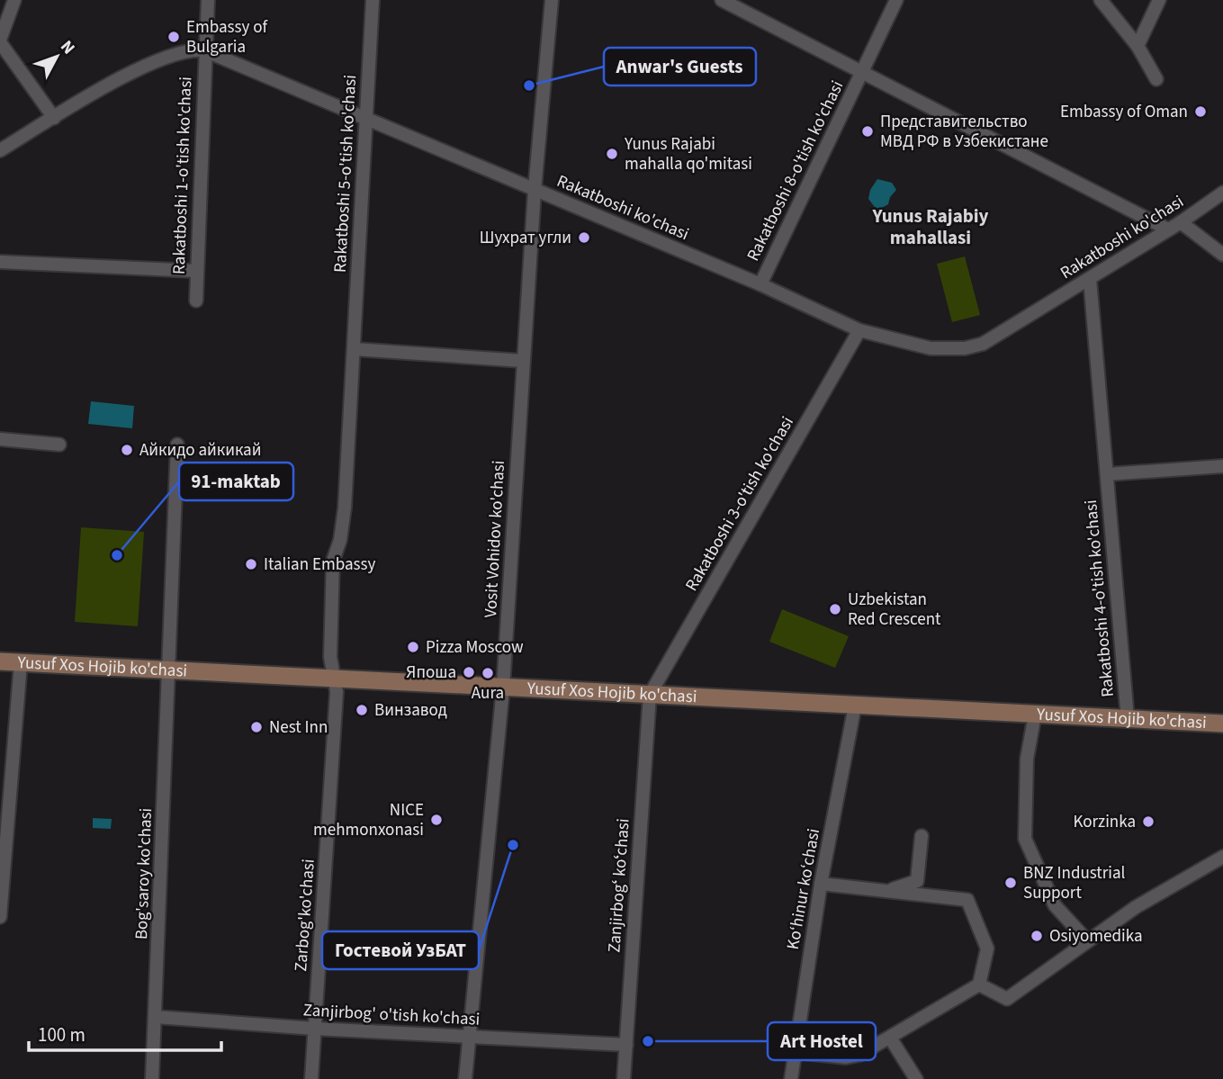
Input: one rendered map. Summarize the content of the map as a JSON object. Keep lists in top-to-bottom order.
{
  "streets": {
    "main road": ["Yusuf Xos Hojib ko'chasi"],
    "street": [
      "Rakatboshi 8-o'tish ko'chasi",
      "Rakatboshi 5-o'tish ko'chasi",
      "Rakatboshi 1-o'tish ko'chasi",
      "Rakatboshi ko'chasi",
      "Rakatboshi 3-o'tish ko'chasi",
      "Vosit Vohidov ko'chasi",
      "Rakatboshi 4-o'tish ko'chasi",
      "Bog'saroy ko'chasi",
      "Zanjirbogʻ koʻchasi",
      "Ko‘hinur ko‘chasi",
      "Zarbog'ko'chasi",
      "Zanjirbog' o'tish ko'chasi"
    ]
  },
  "crossings": [
    ["Rakatboshi 8-o'tish ko'chasi", "Rakatboshi ko'chasi"],
    ["Rakatboshi 5-o'tish ko'chasi", "Rakatboshi ko'chasi"],
    ["Rakatboshi 5-o'tish ko'chasi", "Yusuf Xos Hojib ko'chasi"],
    ["Rakatboshi 5-o'tish ko'chasi", "Zarbog'ko'chasi"],
    ["Rakatboshi 1-o'tish ko'chasi", "Rakatboshi ko'chasi"],
    ["Rakatboshi ko'chasi", "Rakatboshi 3-o'tish ko'chasi"],
    ["Rakatboshi ko'chasi", "Vosit Vohidov ko'chasi"],
    ["Rakatboshi ko'chasi", "Rakatboshi 4-o'tish ko'chasi"],
    ["Rakatboshi 3-o'tish ko'chasi", "Yusuf Xos Hojib ko'chasi"],
    ["Rakatboshi 3-o'tish ko'chasi", "Zanjirbogʻ koʻchasi"],
    ["Vosit Vohidov ko'chasi", "Yusuf Xos Hojib ko'chasi"],
    ["Vosit Vohidov ko'chasi", "Zanjirbog' o'tish ko'chasi"],
    ["Rakatboshi 4-o'tish ko'chasi", "Yusuf Xos Hojib ko'chasi"],
    ["Yusuf Xos Hojib ko'chasi", "Bog'saroy ko'chasi"],
    ["Yusuf Xos Hojib ko'chasi", "Zanjirbogʻ koʻchasi"],
    ["Yusuf Xos Hojib ko'chasi", "Ko‘hinur ko‘chasi"],
    ["Yusuf Xos Hojib ko'chasi", "Zarbog'ko'chasi"],
    ["Bog'saroy ko'chasi", "Zanjirbog' o'tish ko'chasi"],
    ["Zanjirbogʻ koʻchasi", "Zanjirbog' o'tish ko'chasi"],
    ["Zarbog'ko'chasi", "Zanjirbog' o'tish ko'chasi"]
  ],
  "districts": ["Yunus Rajabiy mahallasi"],
  "places": [
    "Embassy of Bulgaria",
    "Anwar's Guests",
    "Embassy of Oman",
    "Представительство МВД РФ в Узбекистане",
    "Yunus Rajabi mahalla qo'mitasi",
    "Шухрат угли",
    "Айкидо айкикай",
    "91-maktab",
    "Italian Embassy",
    "Uzbekistan Red Crescent",
    "Pizza Moscow",
    "Япоша",
    "Aura",
    "Винзавод",
    "Nest Inn",
    "NICE mehmonxonasi",
    "Korzinka",
    "Гостевой УзБАТ",
    "BNZ Industrial Support",
    "Osiyomedika",
    "Art Hostel"
  ],
  "scale_bar": "100 m",
  "north": "top right"
}
